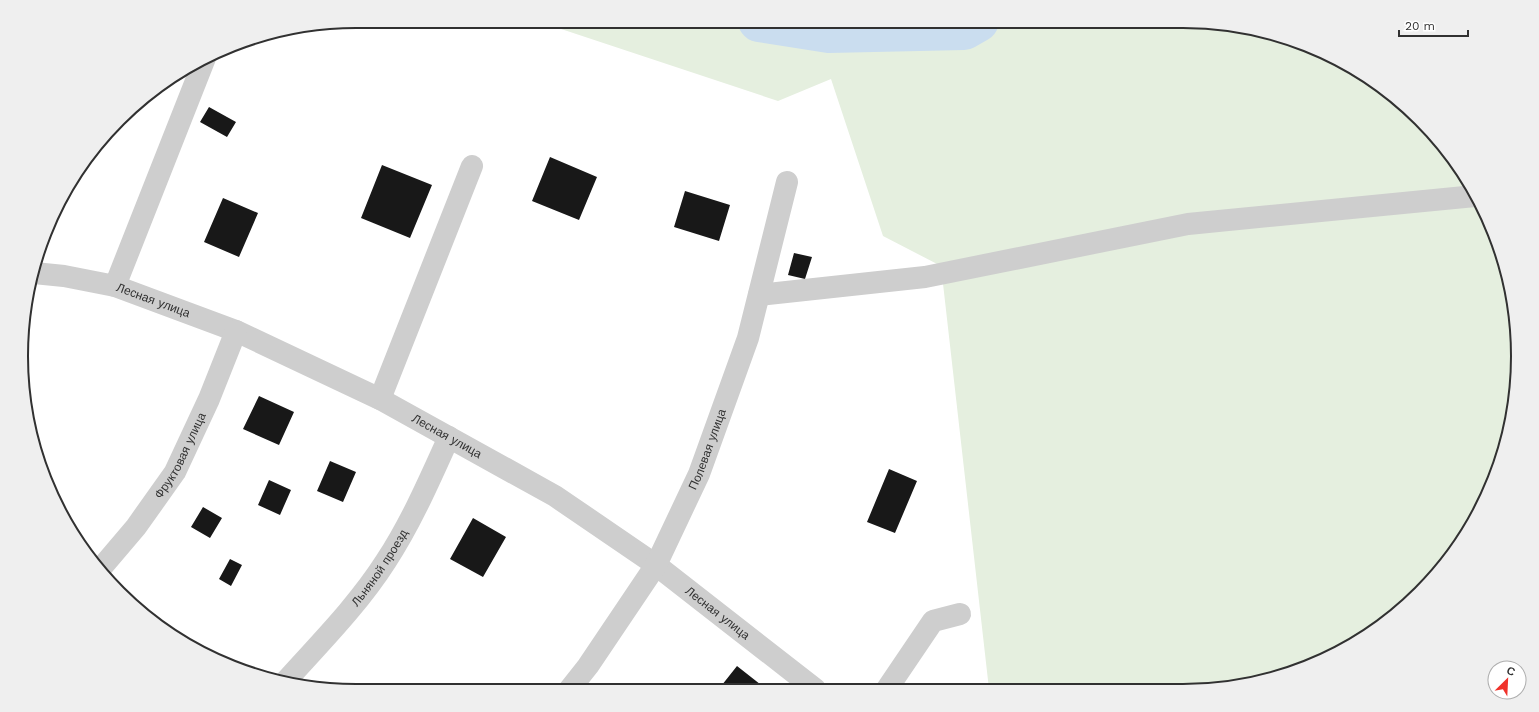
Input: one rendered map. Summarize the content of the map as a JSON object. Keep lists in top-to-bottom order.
{
  "streets": {
    "street": [
      "Лесная улица",
      "Полевая улица",
      "Фруктовая улица",
      "Льняной проезд"
    ]
  },
  "crossings": [
    ["Лесная улица", "Полевая улица"],
    ["Лесная улица", "Фруктовая улица"],
    ["Лесная улица", "Льняной проезд"]
  ],
  "scale_bar": "20 m",
  "north": "top right"
}
